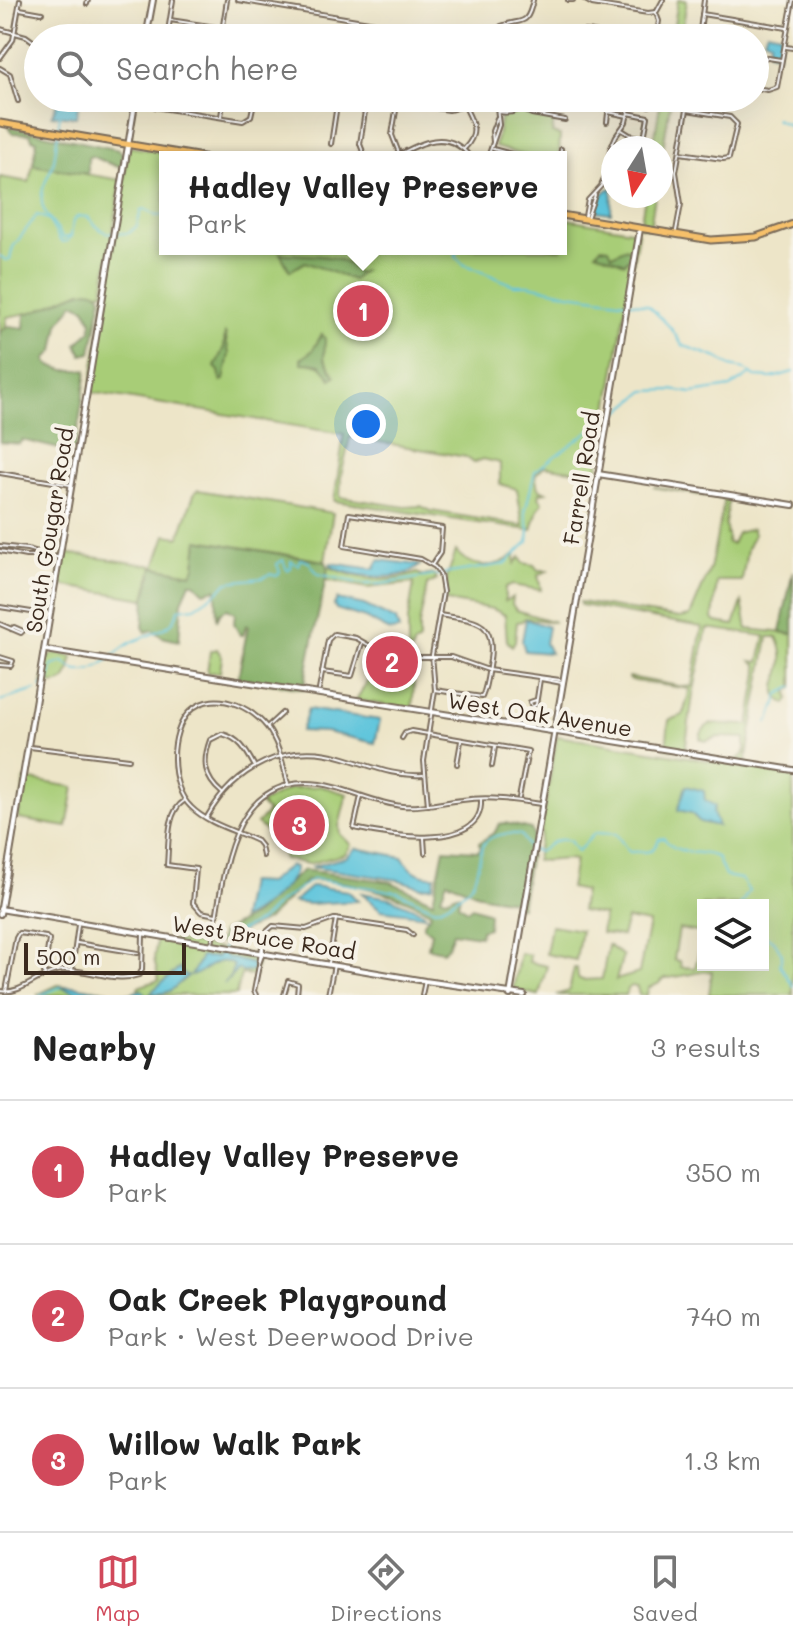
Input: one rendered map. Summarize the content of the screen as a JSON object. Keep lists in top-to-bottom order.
{
  "streets": {
    "street": [
      "Farrell Road",
      "South Gougar Road",
      "West Oak Avenue",
      "West Bruce Road"
    ]
  },
  "crossings": [
    ["Farrell Road", "West Oak Avenue"],
    ["Farrell Road", "West Bruce Road"],
    ["South Gougar Road", "West Oak Avenue"],
    ["South Gougar Road", "West Bruce Road"]
  ],
  "scale_bar": "500 m",
  "north": "bottom",
  "page": {
    "search": "Search here",
    "popup": ["Hadley Valley Preserve", "Park"],
    "pins": ["1", "2", "3"],
    "scale": "500 m",
    "heading": ["Nearby", "3 results"],
    "list": [
      {
        "mark": "1",
        "name": "Hadley Valley Preserve",
        "note": "Park",
        "value": "350 m"
      },
      {
        "mark": "2",
        "name": "Oak Creek Playground",
        "note": "Park · West Deerwood Drive",
        "value": "740 m"
      },
      {
        "mark": "3",
        "name": "Willow Walk Park",
        "note": "Park",
        "value": "1.3 km"
      }
    ],
    "nav": ["Map", "Directions", "Saved"]
  }
}
